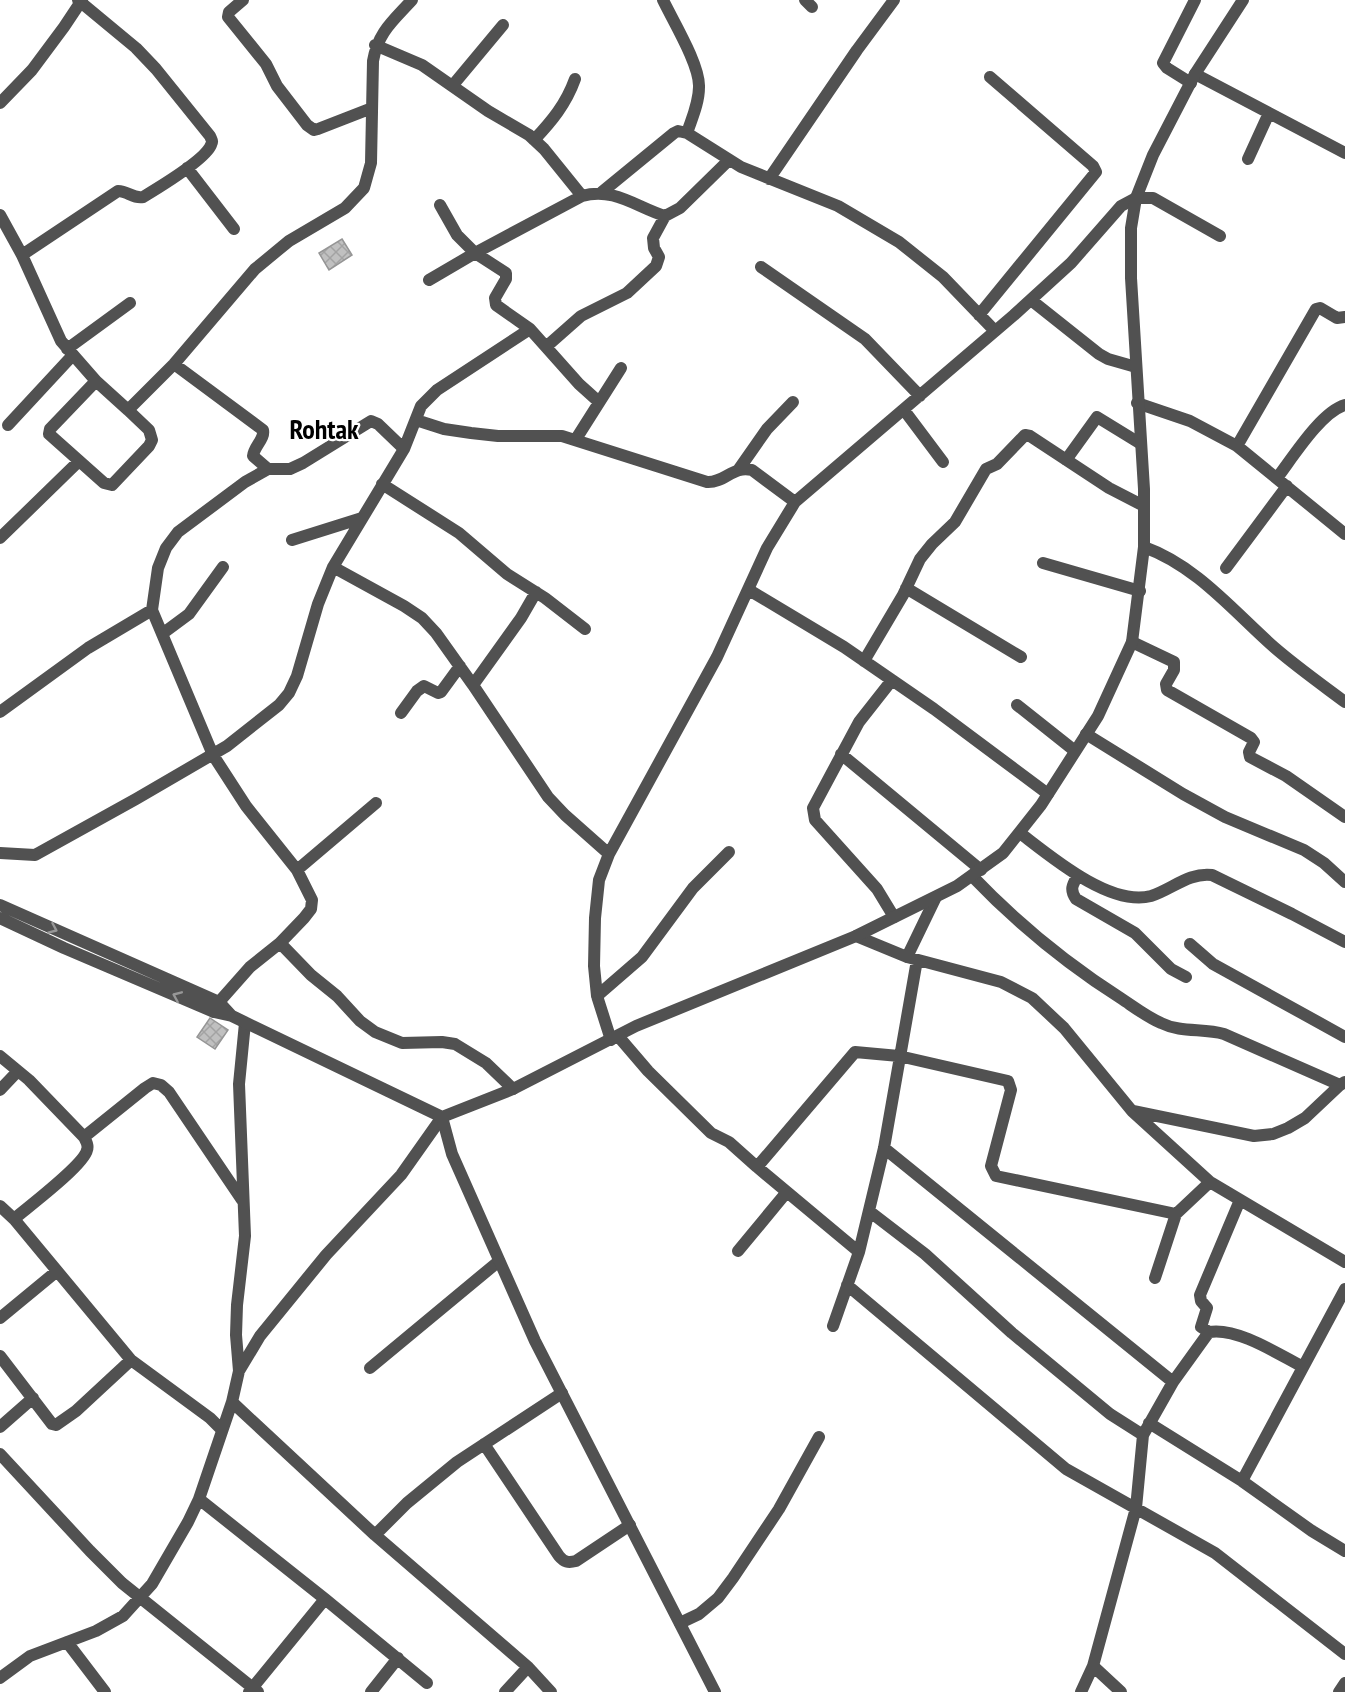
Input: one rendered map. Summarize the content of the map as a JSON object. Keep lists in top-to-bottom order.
{
  "districts": ["Rohtak"]
}
